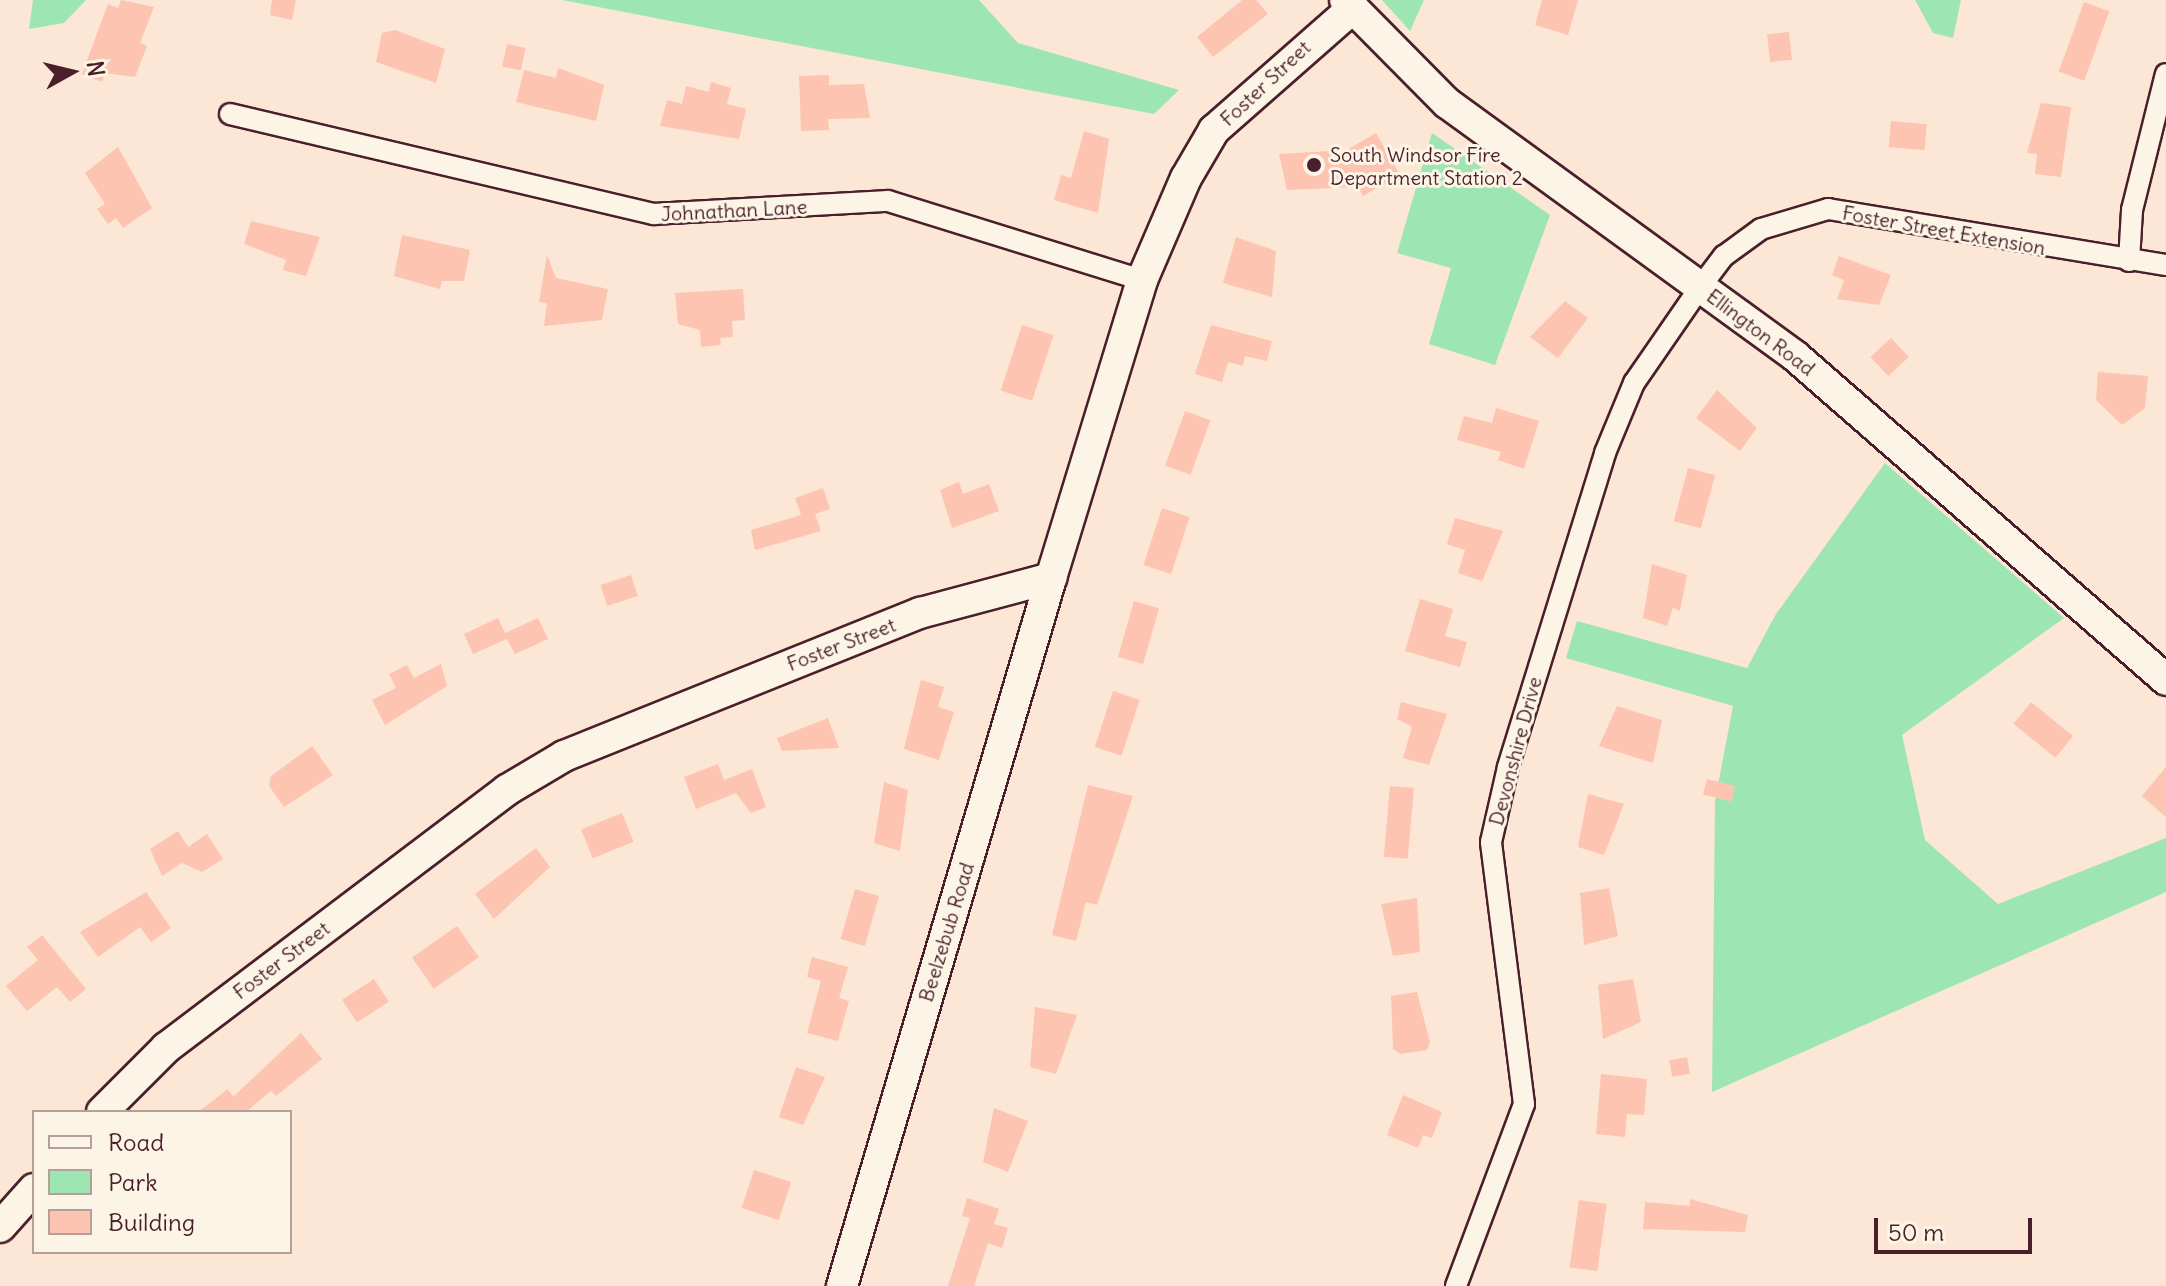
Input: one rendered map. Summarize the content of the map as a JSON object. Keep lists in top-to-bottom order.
{
  "streets": {
    "street": [
      "Foster Street",
      "Johnathan Lane",
      "Foster Street Extension",
      "Ellington Road",
      "Devonshire Drive",
      "Beelzebub Road"
    ]
  },
  "crossings": [
    ["Foster Street", "Johnathan Lane"],
    ["Foster Street", "Ellington Road"],
    ["Foster Street", "Beelzebub Road"],
    ["Foster Street Extension", "Ellington Road"],
    ["Foster Street Extension", "Devonshire Drive"],
    ["Ellington Road", "Devonshire Drive"]
  ],
  "places": ["South Windsor Fire Department Station 2"],
  "legend": ["Road", "Park", "Building"],
  "scale_bar": "50 m",
  "north": "right"
}
